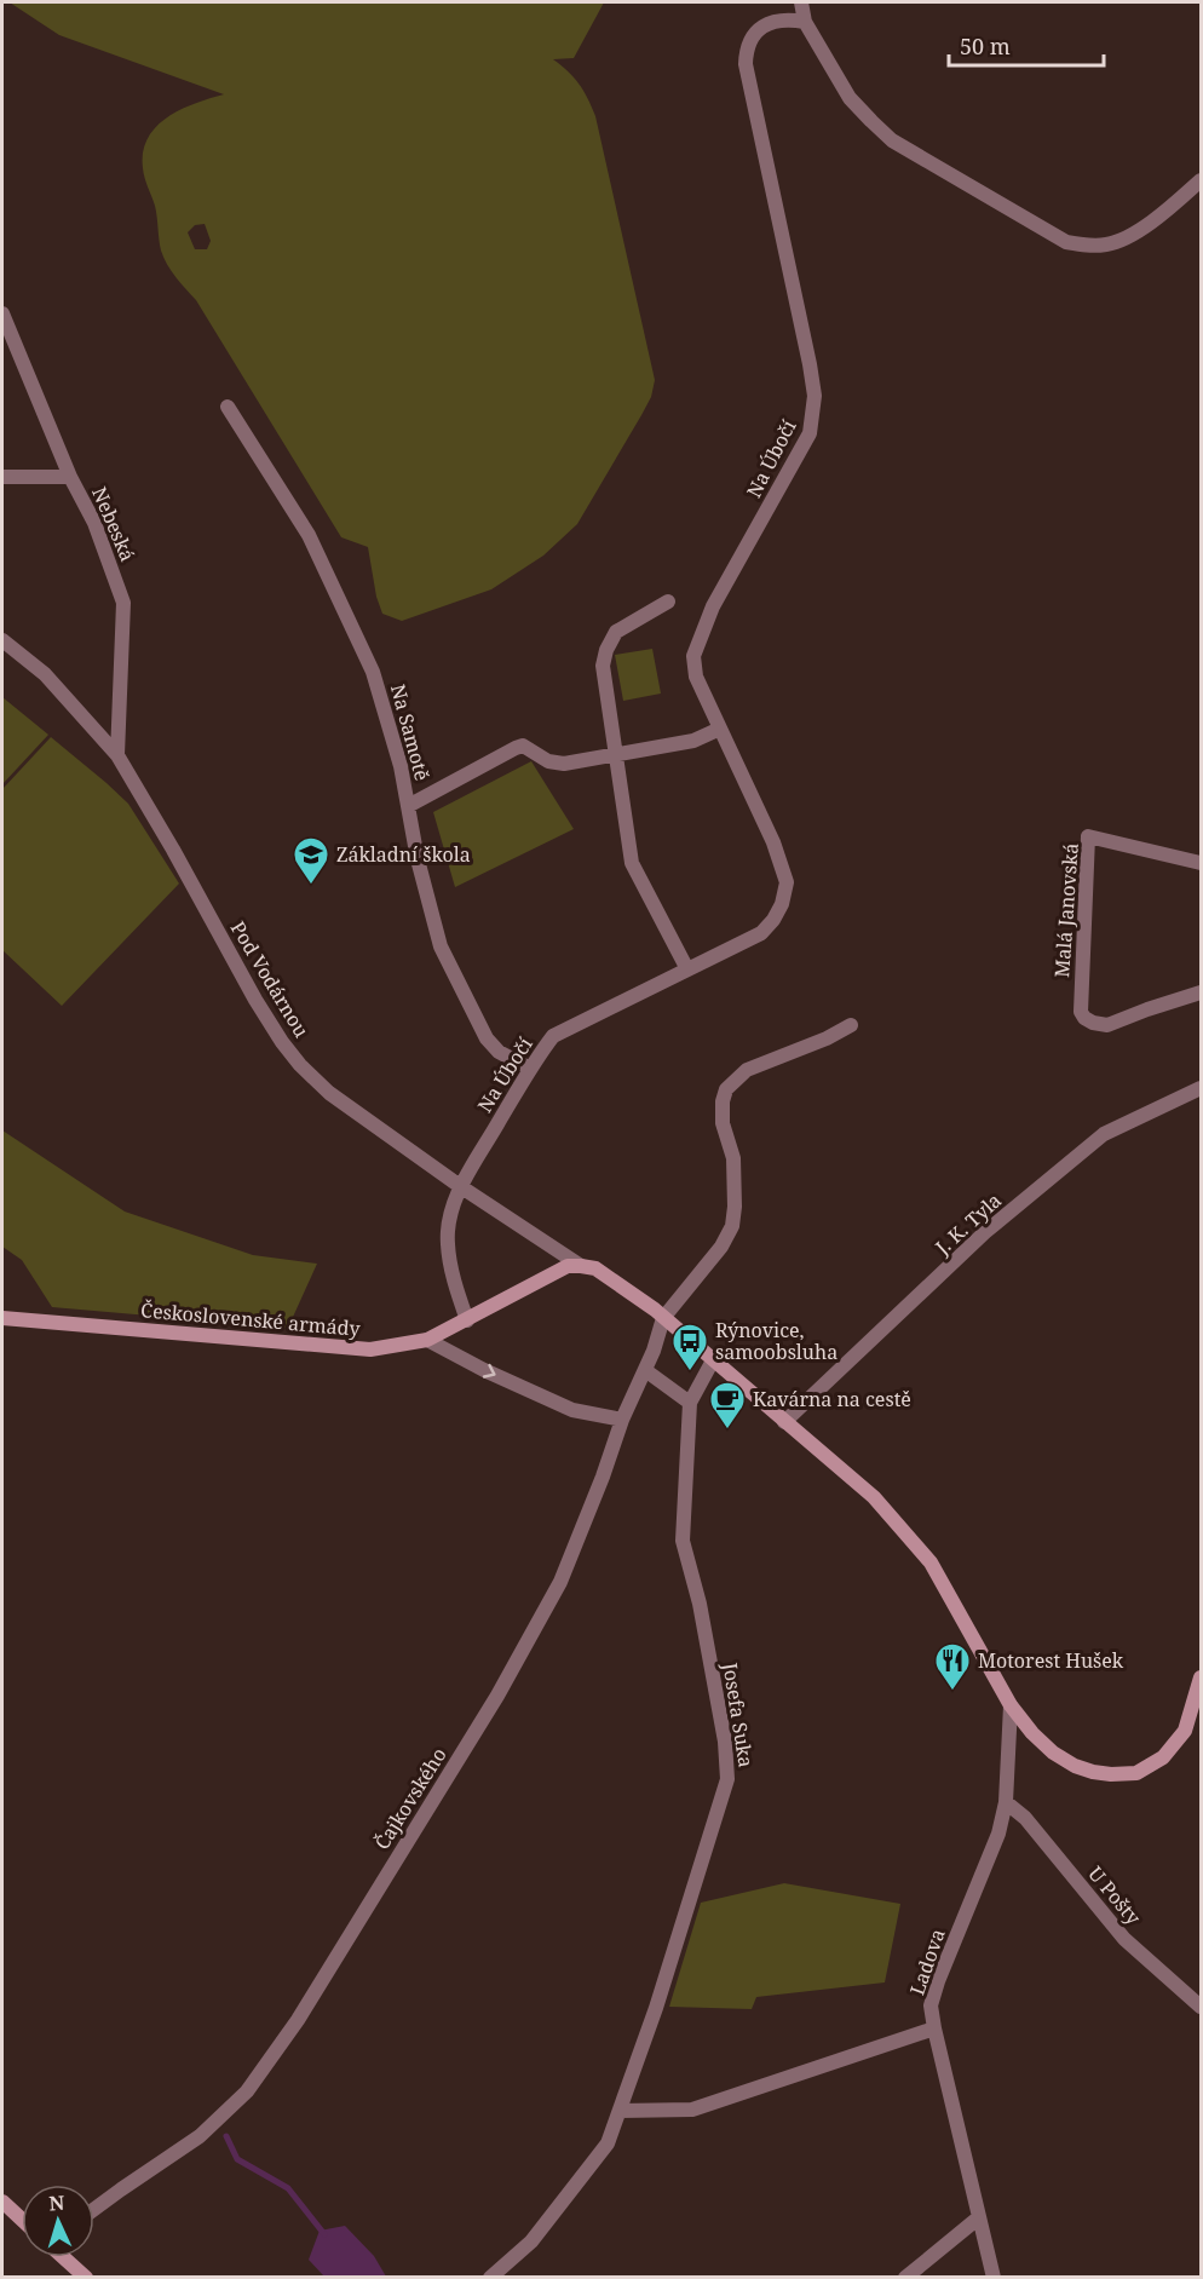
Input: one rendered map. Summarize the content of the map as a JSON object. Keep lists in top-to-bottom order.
{
  "streets": {
    "street": [
      "Na Úbočí",
      "Nebeská",
      "Na Samotě",
      "Malá Janovská",
      "Pod Vodárnou",
      "J. K. Tyla",
      "Československé armády",
      "Josefa Suka",
      "Čajkovského",
      "U Pošty",
      "Ladova"
    ]
  },
  "crossings": [
    ["Na Úbočí", "Na Samotě"],
    ["Na Úbočí", "Pod Vodárnou"],
    ["Na Úbočí", "Československé armády"],
    ["Nebeská", "Pod Vodárnou"],
    ["Pod Vodárnou", "Československé armády"],
    ["U Pošty", "Ladova"]
  ],
  "places": {
    "school or university": ["Základní škola"],
    "bus stop": ["Rýnovice, samoobsluha"],
    "cafe": ["Kavárna na cestě"],
    "restaurant": ["Motorest Hušek"]
  },
  "scale_bar": "50 m",
  "north": "top"
}
